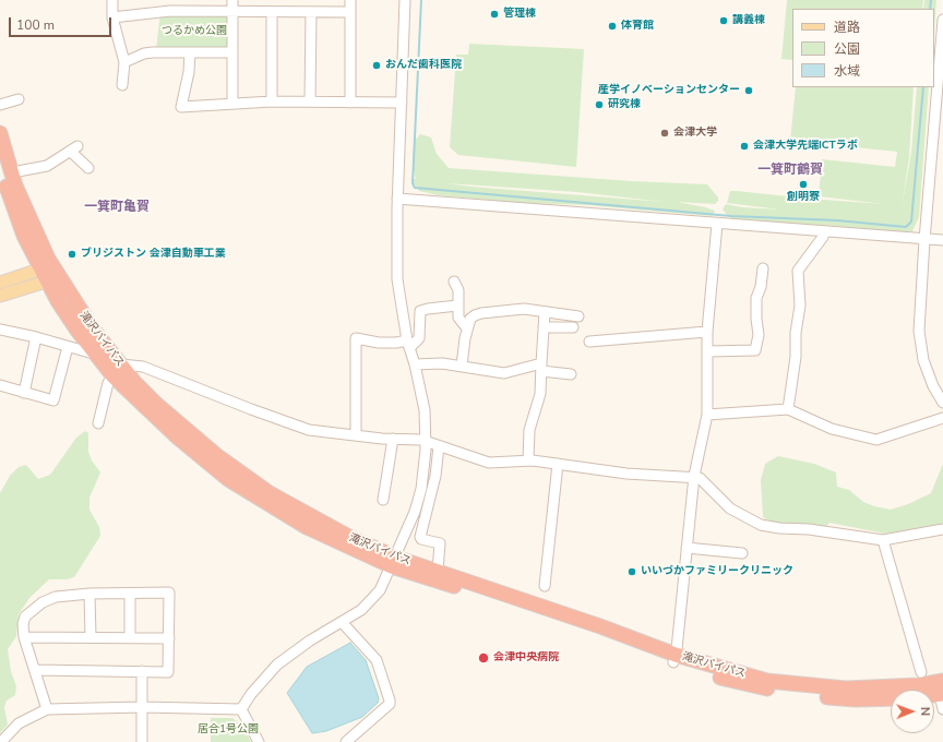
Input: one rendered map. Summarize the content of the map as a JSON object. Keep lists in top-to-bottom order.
{
  "streets": {
    "highway": ["滝沢バイパス"]
  },
  "districts": ["一箕町鶴賀", "一箕町亀賀"],
  "parks": ["つるかめ公園", "居合1号公園"],
  "places": [
    "管理棟",
    "講義棟",
    "体育館",
    "おんだ歯科医院",
    "産学イノベーションセンター",
    "研究棟",
    "会津大学",
    "会津大学先端ICTラボ",
    "創明寮",
    "ブリジストン 会津自動車工業",
    "いいづかファミリークリニック",
    "会津中央病院"
  ],
  "legend": ["道路", "公園", "水域"],
  "scale_bar": "100 m",
  "north": "right"
}
